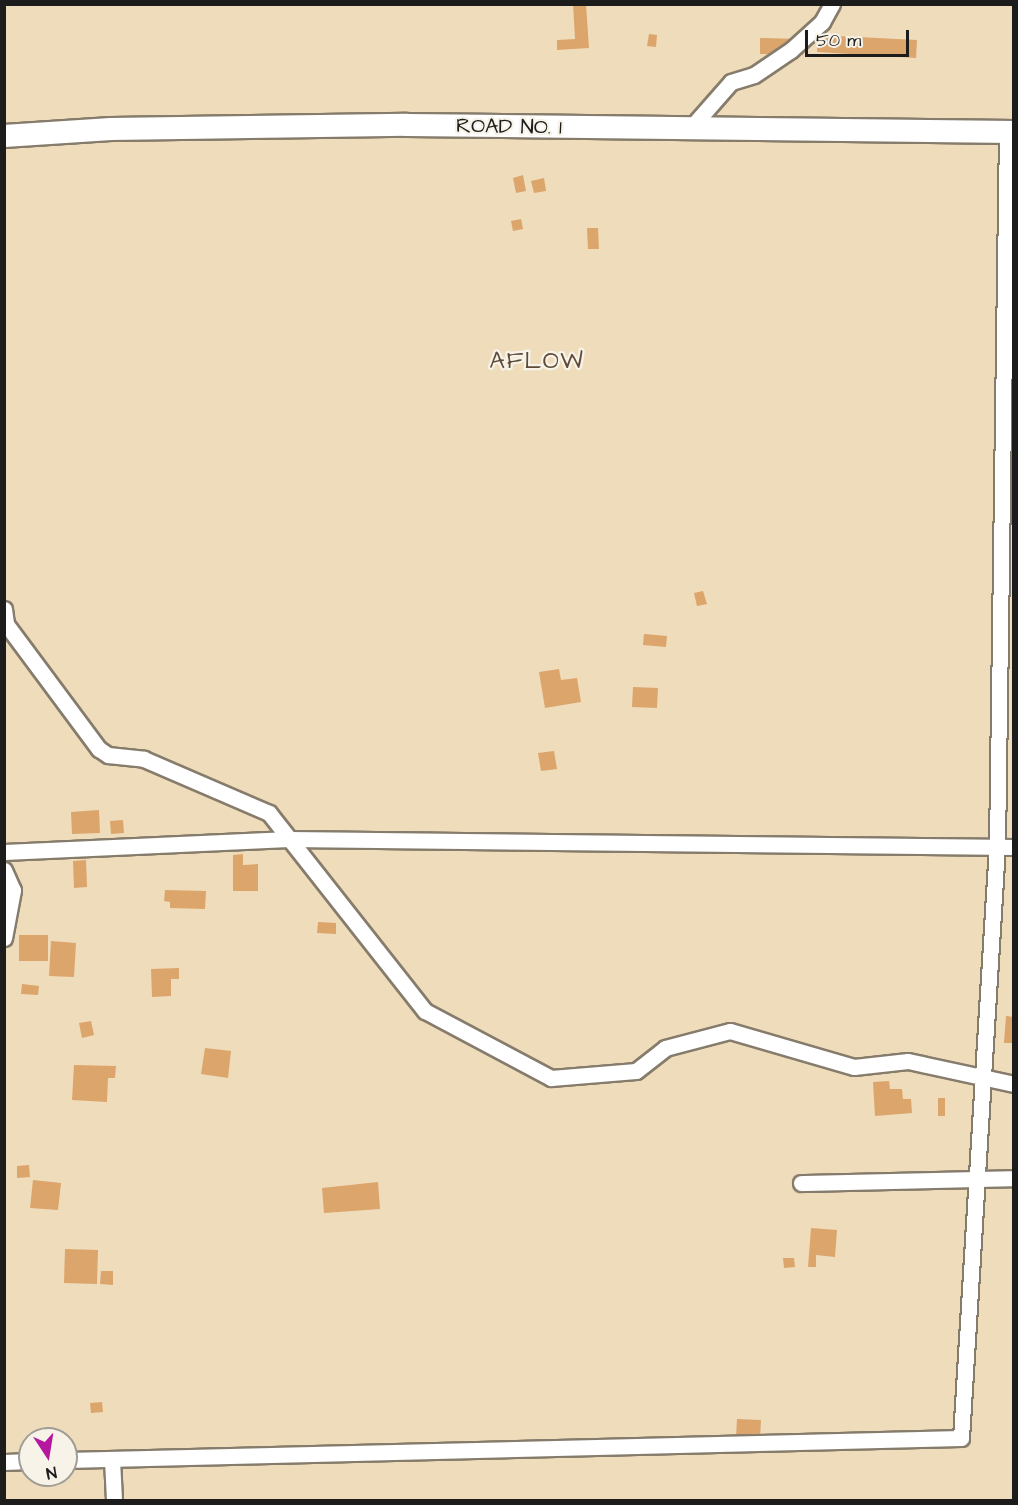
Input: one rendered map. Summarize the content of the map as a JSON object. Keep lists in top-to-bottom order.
{
  "streets": {
    "highway": ["ROAD NO. 1"]
  },
  "districts": ["AFLOW"],
  "scale_bar": "50 m",
  "north": "bottom"
}
